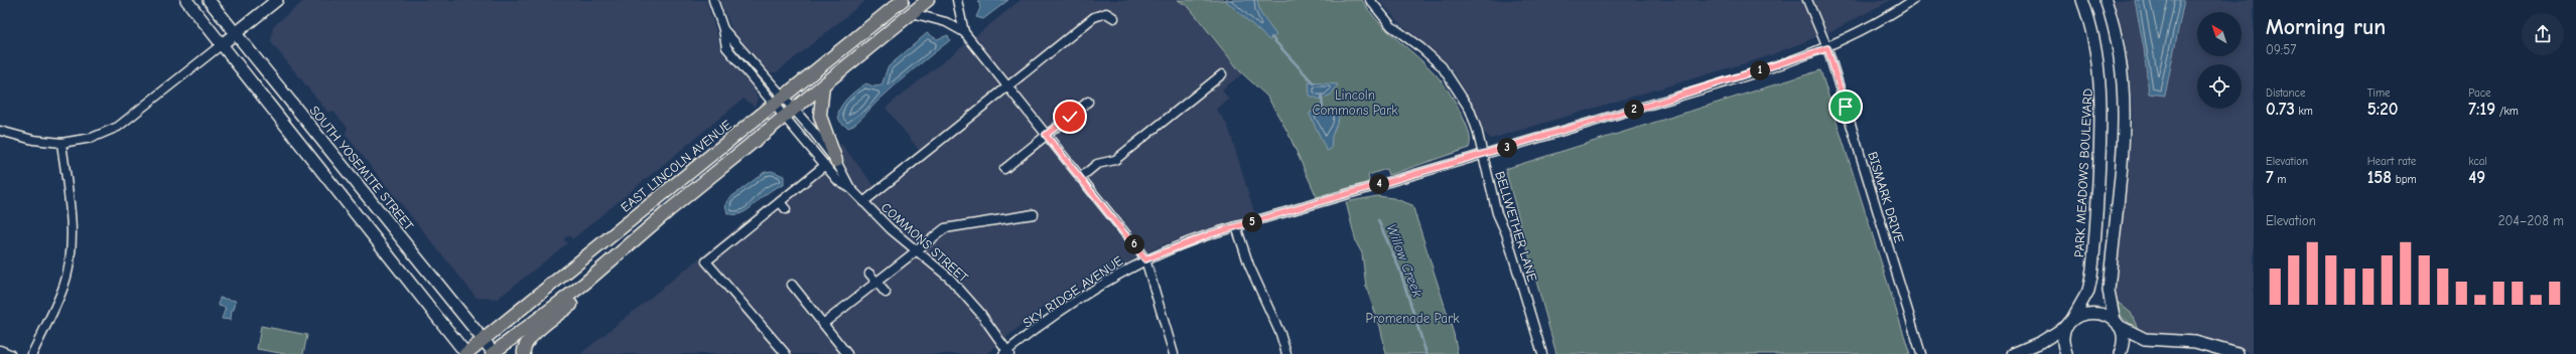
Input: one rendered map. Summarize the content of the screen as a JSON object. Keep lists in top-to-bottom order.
{
  "streets": {
    "main road": ["EAST LINCOLN AVENUE", "SOUTH YOSEMITE STREET", "PARK MEADOWS BOULEVARD"],
    "street": [
      "BISMARK DRIVE",
      "BELLWETHER LANE",
      "COMMONS STREET",
      "SKY RIDGE AVENUE"
    ]
  },
  "crossings": [
    ["EAST LINCOLN AVENUE", "SOUTH YOSEMITE STREET"],
    ["EAST LINCOLN AVENUE", "COMMONS STREET"],
    ["BISMARK DRIVE", "SKY RIDGE AVENUE"],
    ["BELLWETHER LANE", "SKY RIDGE AVENUE"],
    ["COMMONS STREET", "SKY RIDGE AVENUE"]
  ],
  "water": ["Willow Creek"],
  "parks": ["Lincoln Commons Park", "Promenade Park"],
  "north": "top left",
  "page": {
    "heading": ["Morning run", "09:57"],
    "pins": [
      "1",
      "2",
      "3",
      "4",
      "5",
      "6"
    ],
    "stats": [
      ["Distance", "0.73 km"],
      ["Time", "5:20"],
      ["Pace", "7:19 /km"],
      ["Elevation", "7 m"],
      ["Heart rate", "158 bpm"],
      ["kcal", "49"]
    ],
    "chart": ["Elevation", "204–208 m"]
  }
}
